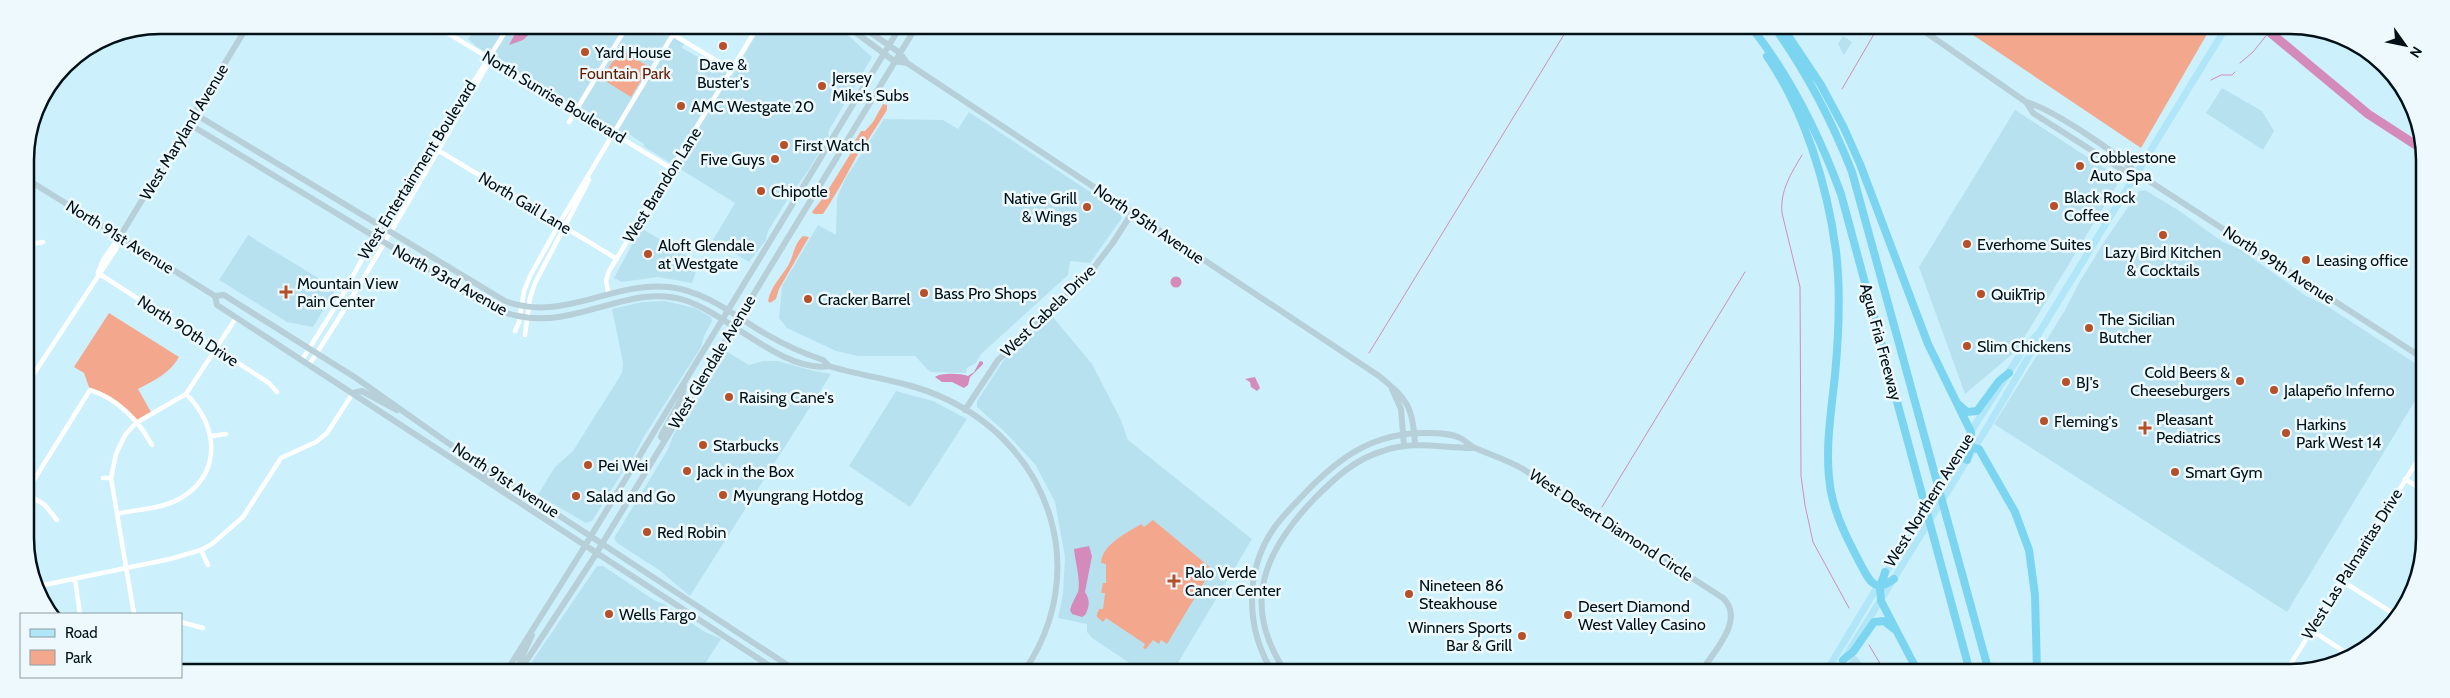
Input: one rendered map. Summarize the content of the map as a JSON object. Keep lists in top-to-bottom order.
{
  "streets": {
    "highway": ["Agua Fria Freeway"],
    "main road": [
      "West Maryland Avenue",
      "North 95th Avenue",
      "North 91st Avenue",
      "North 99th Avenue",
      "North 93rd Avenue",
      "West Cabela Drive",
      "West Glendale Avenue",
      "West Northern Avenue",
      "West Desert Diamond Circle"
    ],
    "street": [
      "North Sunrise Boulevard",
      "West Entertainment Boulevard",
      "West Brandon Lane",
      "North Gail Lane",
      "North 90th Drive",
      "West Las Palmaritas Drive"
    ]
  },
  "crossings": [
    ["North Sunrise Boulevard", "West Entertainment Boulevard"],
    ["North Sunrise Boulevard", "West Brandon Lane"],
    ["West Maryland Avenue", "North 91st Avenue"],
    ["West Maryland Avenue", "North 93rd Avenue"],
    ["West Maryland Avenue", "North 90th Drive"],
    ["West Entertainment Boulevard", "North Gail Lane"],
    ["West Entertainment Boulevard", "North 91st Avenue"],
    ["West Entertainment Boulevard", "North 93rd Avenue"],
    ["West Brandon Lane", "North Gail Lane"],
    ["West Brandon Lane", "North 93rd Avenue"],
    ["North 95th Avenue", "West Cabela Drive"],
    ["North 95th Avenue", "West Glendale Avenue"],
    ["North 95th Avenue", "West Desert Diamond Circle"],
    ["North 91st Avenue", "West Glendale Avenue"],
    ["North 99th Avenue", "West Northern Avenue"],
    ["North 93rd Avenue", "West Glendale Avenue"]
  ],
  "parks": ["Fountain Park"],
  "places": {
    "other": [
      "Dave & Buster's",
      "Yard House",
      "Jersey Mike's Subs",
      "AMC Westgate 20",
      "First Watch",
      "Five Guys",
      "Cobblestone Auto Spa",
      "Chipotle",
      "Black Rock Coffee",
      "Native Grill & Wings",
      "Lazy Bird Kitchen & Cocktails",
      "Everhome Suites",
      "Aloft Glendale at Westgate",
      "Leasing office",
      "Bass Pro Shops",
      "QuikTrip",
      "Cracker Barrel",
      "The Sicilian Butcher",
      "Slim Chickens",
      "Cold Beers & Cheeseburgers",
      "BJ's",
      "Jalapeño Inferno",
      "Raising Cane's",
      "Fleming's",
      "Harkins Park West 14",
      "Starbucks",
      "Pei Wei",
      "Jack in the Box",
      "Smart Gym",
      "Myungrang Hotdog",
      "Salad and Go",
      "Red Robin",
      "Nineteen 86 Steakhouse",
      "Wells Fargo",
      "Desert Diamond West Valley Casino",
      "Winners Sports Bar & Grill"
    ],
    "health": ["Mountain View Pain Center", "Pleasant Pediatrics", "Palo Verde Cancer Center"]
  },
  "legend": ["Road", "Park"],
  "north": "bottom right"
}
